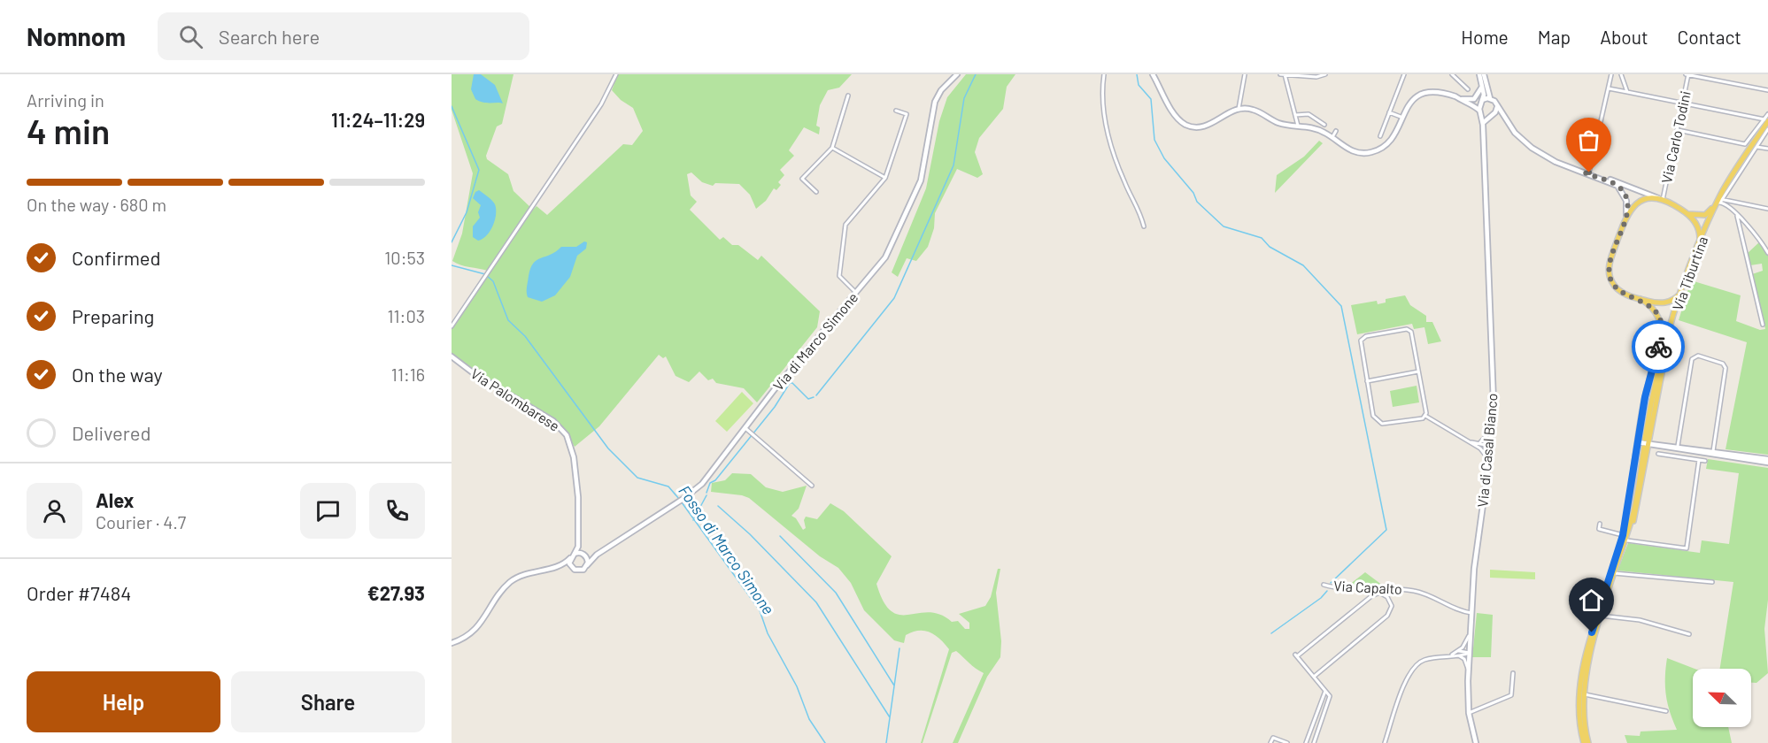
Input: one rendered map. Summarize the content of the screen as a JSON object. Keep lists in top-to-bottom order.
{
  "streets": {
    "main road": ["Via Tiburtina"],
    "street": [
      "Via Carlo Todini",
      "Via di Marco Simone",
      "Via Palombarese",
      "Via di Casal Bianco",
      "Via Capalto"
    ]
  },
  "crossings": [
    ["Via Carlo Todini", "Via Tiburtina"],
    ["Via di Marco Simone", "Via Palombarese"],
    ["Via di Casal Bianco", "Via Capalto"]
  ],
  "water": ["Fosso di Marco Simone"],
  "north": "top left",
  "page": {
    "header": "Nomnom",
    "search": "Search here",
    "nav": [
      "Home",
      "Map",
      "About",
      "Contact"
    ],
    "heading": ["4 min", "Arriving in", "11:24–11:29"],
    "panel": [
      "Alex",
      "Courier · 4.7",
      "Order #7484",
      "€27.93"
    ],
    "bar": "On the way · 680 m",
    "list": [
      ["Confirmed", "10:53"],
      ["Preparing", "11:03"],
      ["On the way", "11:16"],
      "Delivered"
    ],
    "buttons": ["Help", "Share"]
  }
}
